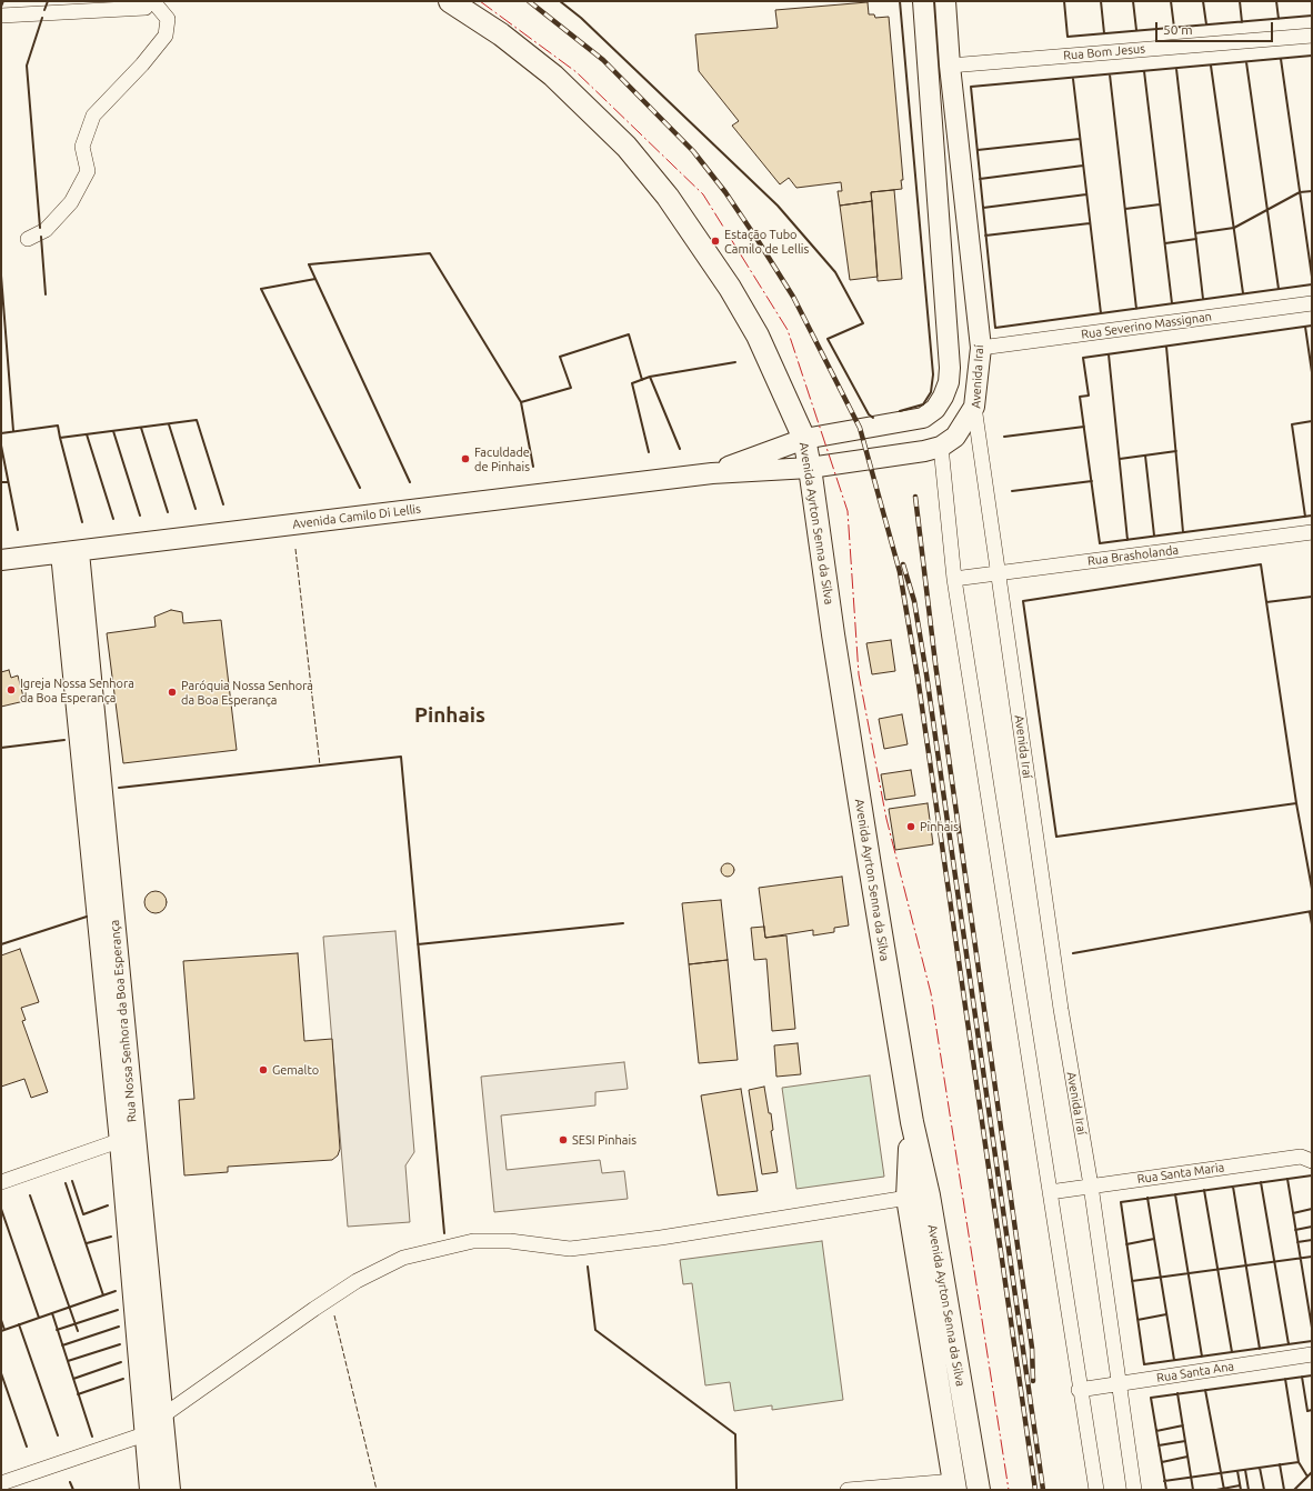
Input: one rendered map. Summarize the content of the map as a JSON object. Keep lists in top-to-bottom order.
{
  "streets": {
    "main road": [
      "Avenida Iraí",
      "Avenida Camilo Di Lellis",
      "Avenida Ayrton Senna da Silva",
      "Rua Nossa Senhora da Boa Esperança"
    ],
    "street": [
      "Rua Bom Jesus",
      "Rua Severino Massignan",
      "Rua Brasholanda",
      "Rua Santa Maria",
      "Rua Santa Ana"
    ]
  },
  "crossings": [
    ["Rua Bom Jesus", "Avenida Iraí"],
    ["Rua Severino Massignan", "Avenida Iraí"],
    ["Avenida Iraí", "Avenida Camilo Di Lellis"],
    ["Avenida Iraí", "Rua Brasholanda"],
    ["Avenida Iraí", "Rua Santa Maria"],
    ["Avenida Iraí", "Rua Santa Ana"],
    ["Avenida Camilo Di Lellis", "Avenida Ayrton Senna da Silva"],
    ["Avenida Camilo Di Lellis", "Rua Nossa Senhora da Boa Esperança"]
  ],
  "districts": ["Pinhais"],
  "places": [
    "Estação Tubo Camilo de Lellis",
    "Faculdade de Pinhais",
    "Igreja Nossa Senhora da Boa Esperança",
    "Paróquia Nossa Senhora da Boa Esperança",
    "Pinhais",
    "Gemalto",
    "SESI Pinhais"
  ],
  "scale_bar": "50 m"
}
